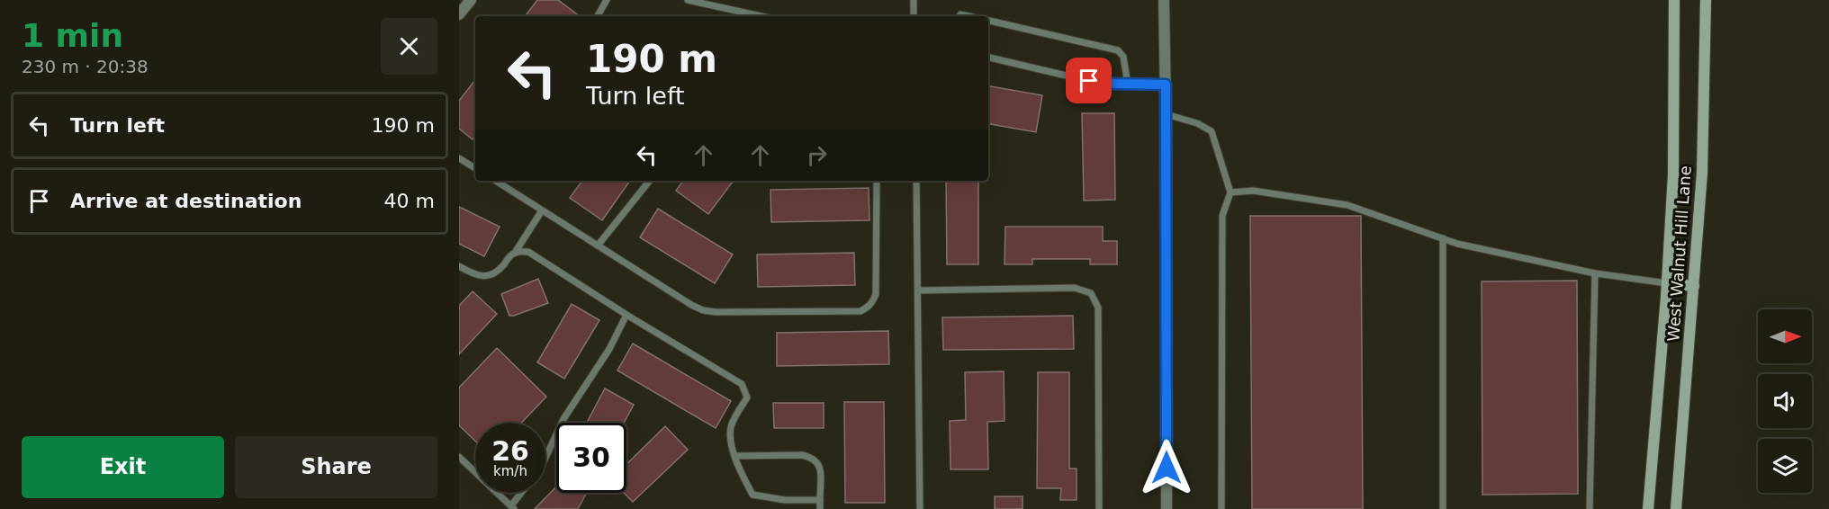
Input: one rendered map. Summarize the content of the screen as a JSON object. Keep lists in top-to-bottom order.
{
  "streets": {
    "main road": ["West Walnut Hill Lane"]
  },
  "north": "right",
  "page": {
    "heading": ["1 min", "230 m · 20:38"],
    "turn": ["190 m", "Turn left"],
    "list": [
      {
        "name": "Turn left",
        "value": "190 m"
      },
      {
        "name": "Arrive at destination",
        "value": "40 m"
      }
    ],
    "speed": "26 km/h",
    "limit": "30",
    "buttons": ["Exit", "Share"]
  }
}
